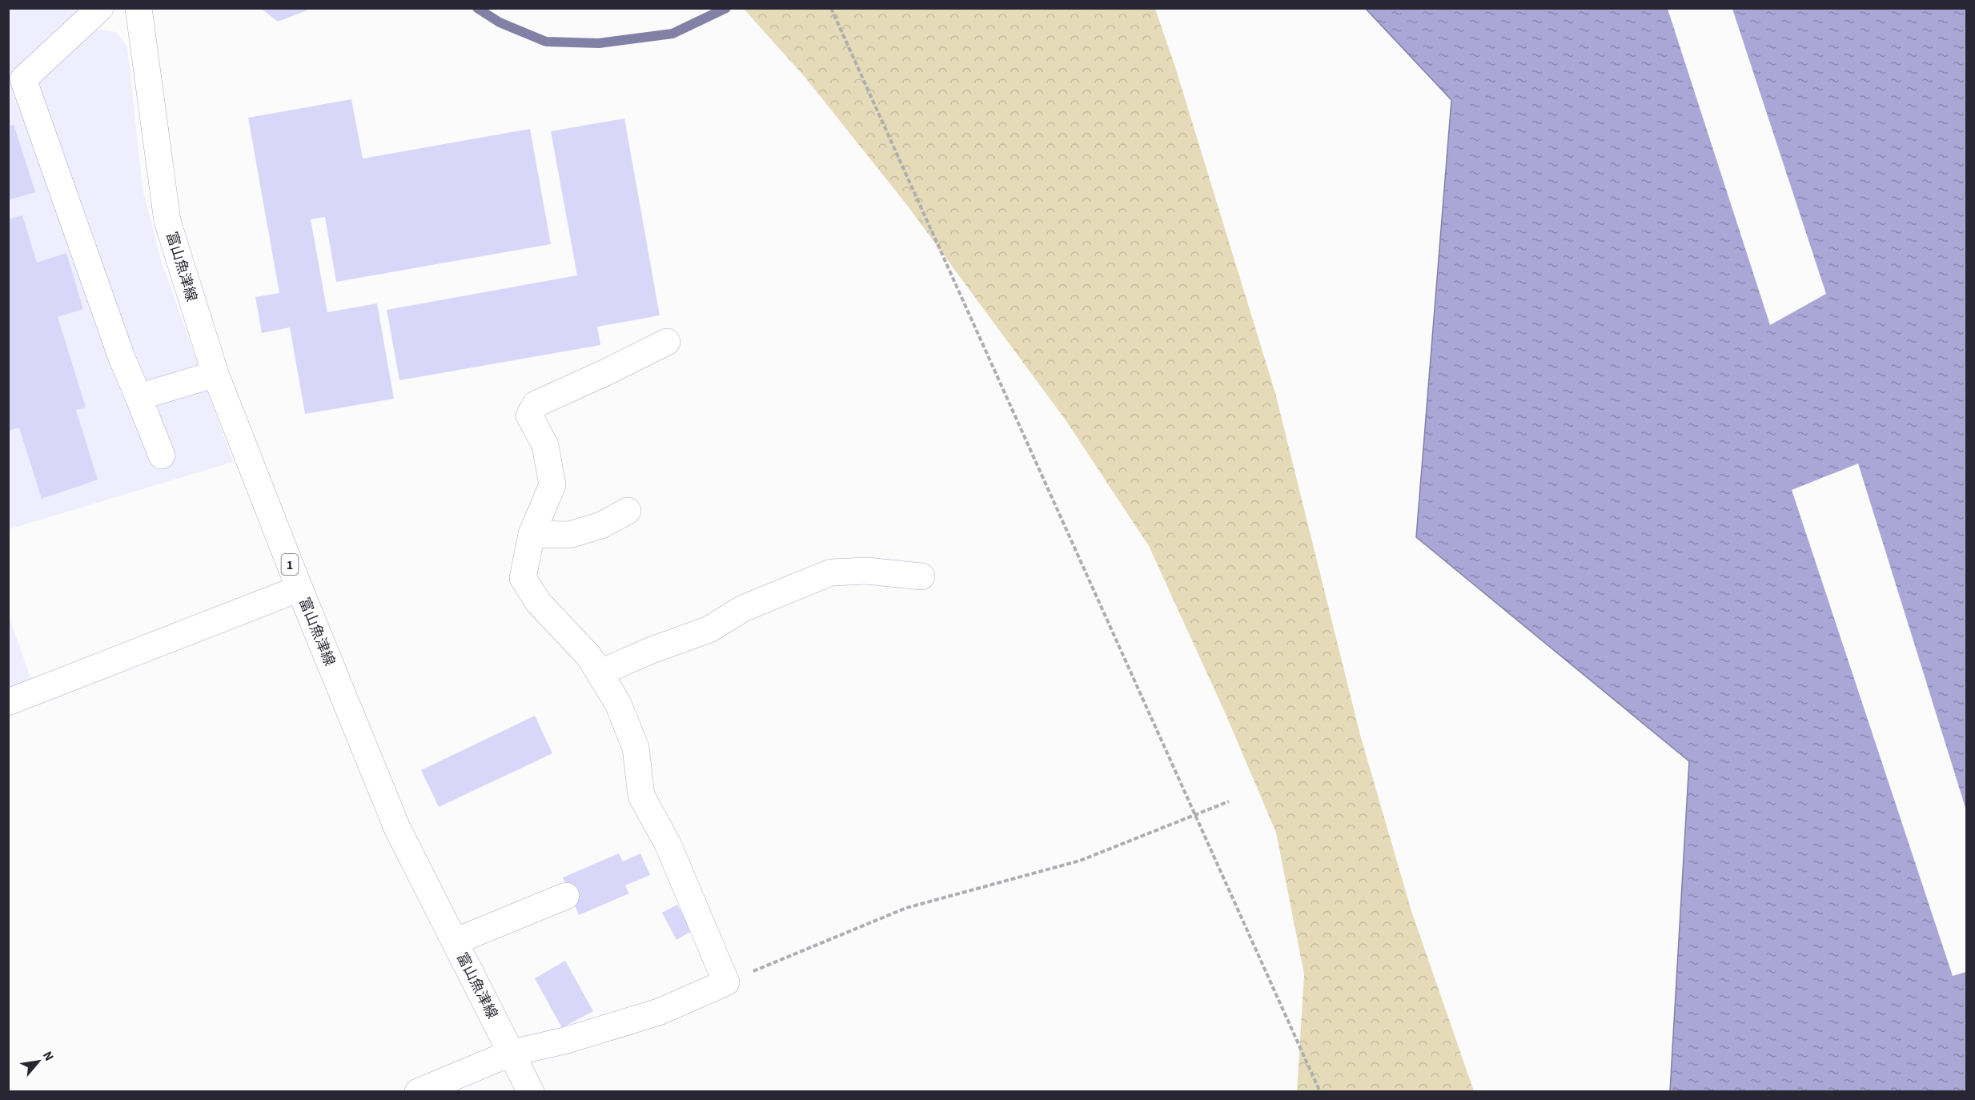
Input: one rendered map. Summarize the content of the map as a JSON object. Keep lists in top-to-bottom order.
{
  "streets": {
    "street": ["富山魚津線", "1"]
  },
  "north": "top right"
}
